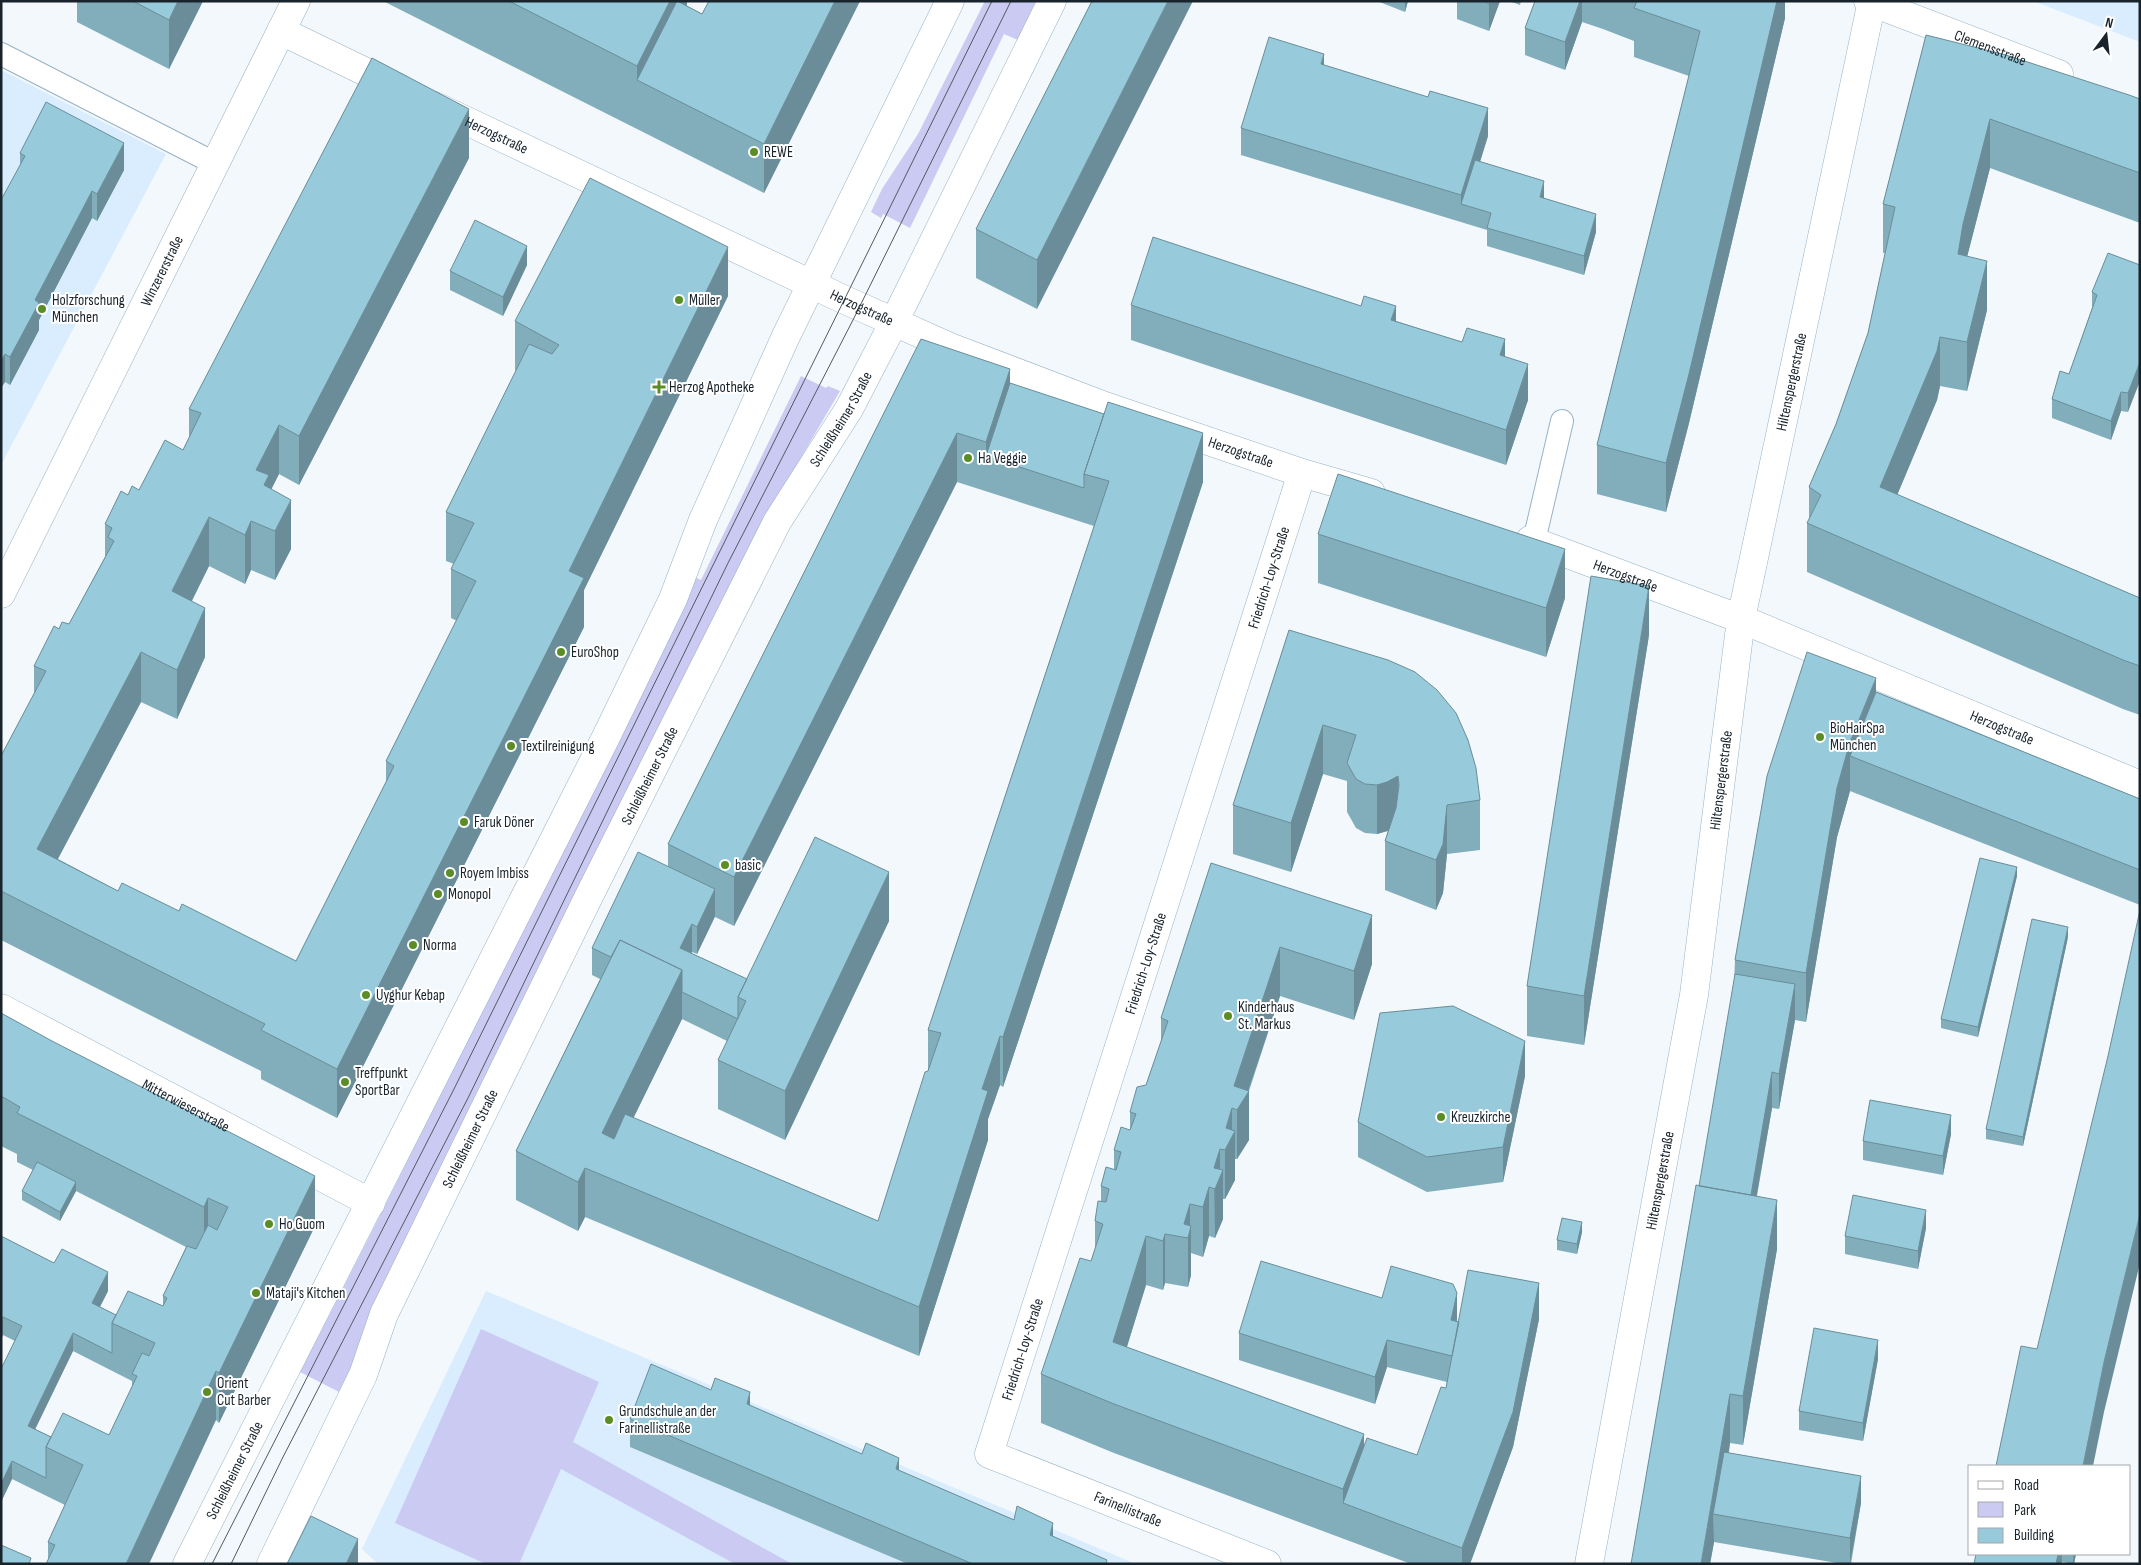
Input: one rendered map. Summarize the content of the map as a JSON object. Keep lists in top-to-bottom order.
{
  "streets": {
    "street": [
      "Clemensstraße",
      "Herzogstraße",
      "Winzererstraße",
      "Hiltenspergerstraße",
      "Schleißheimer Straße",
      "Friedrich-Loy-Straße",
      "Mitterwieserstraße",
      "Farinellistraße"
    ]
  },
  "crossings": [
    ["Clemensstraße", "Hiltenspergerstraße"],
    ["Herzogstraße", "Winzererstraße"],
    ["Herzogstraße", "Hiltenspergerstraße"],
    ["Herzogstraße", "Schleißheimer Straße"],
    ["Herzogstraße", "Friedrich-Loy-Straße"],
    ["Schleißheimer Straße", "Mitterwieserstraße"],
    ["Friedrich-Loy-Straße", "Farinellistraße"]
  ],
  "places": {
    "other": [
      "REWE",
      "Müller",
      "Holzforschung München",
      "Ha Veggie",
      "EuroShop",
      "BioHairSpa München",
      "Textilreinigung",
      "Faruk Döner",
      "basic",
      "Royem Imbiss",
      "Monopol",
      "Norma",
      "Uyghur Kebap",
      "Kinderhaus St. Markus",
      "Treffpunkt SportBar",
      "Kreuzkirche",
      "Ho Guom",
      "Mataji's Kitchen",
      "Orient Cut Barber",
      "Grundschule an der Farinellistraße"
    ],
    "health": ["Herzog Apotheke"]
  },
  "legend": ["Road", "Park", "Building"],
  "north": "top"
}
